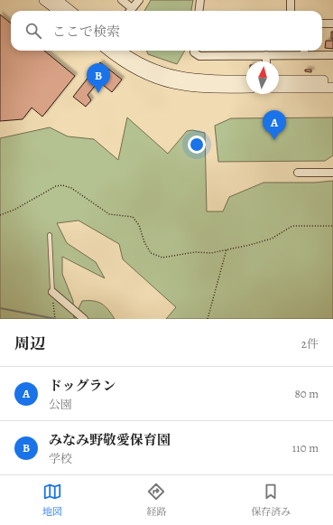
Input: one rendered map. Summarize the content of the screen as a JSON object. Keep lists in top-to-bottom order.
{
  "north": "top",
  "page": {
    "search": "ここで検索",
    "pins": ["B", "A"],
    "heading": ["周辺", "2件"],
    "list": [
      {
        "mark": "A",
        "name": "ドッグラン",
        "note": "公園",
        "value": "80 m"
      },
      {
        "mark": "B",
        "name": "みなみ野敬愛保育園",
        "note": "学校",
        "value": "110 m"
      }
    ],
    "nav": ["地図", "経路", "保存済み"]
  }
}
